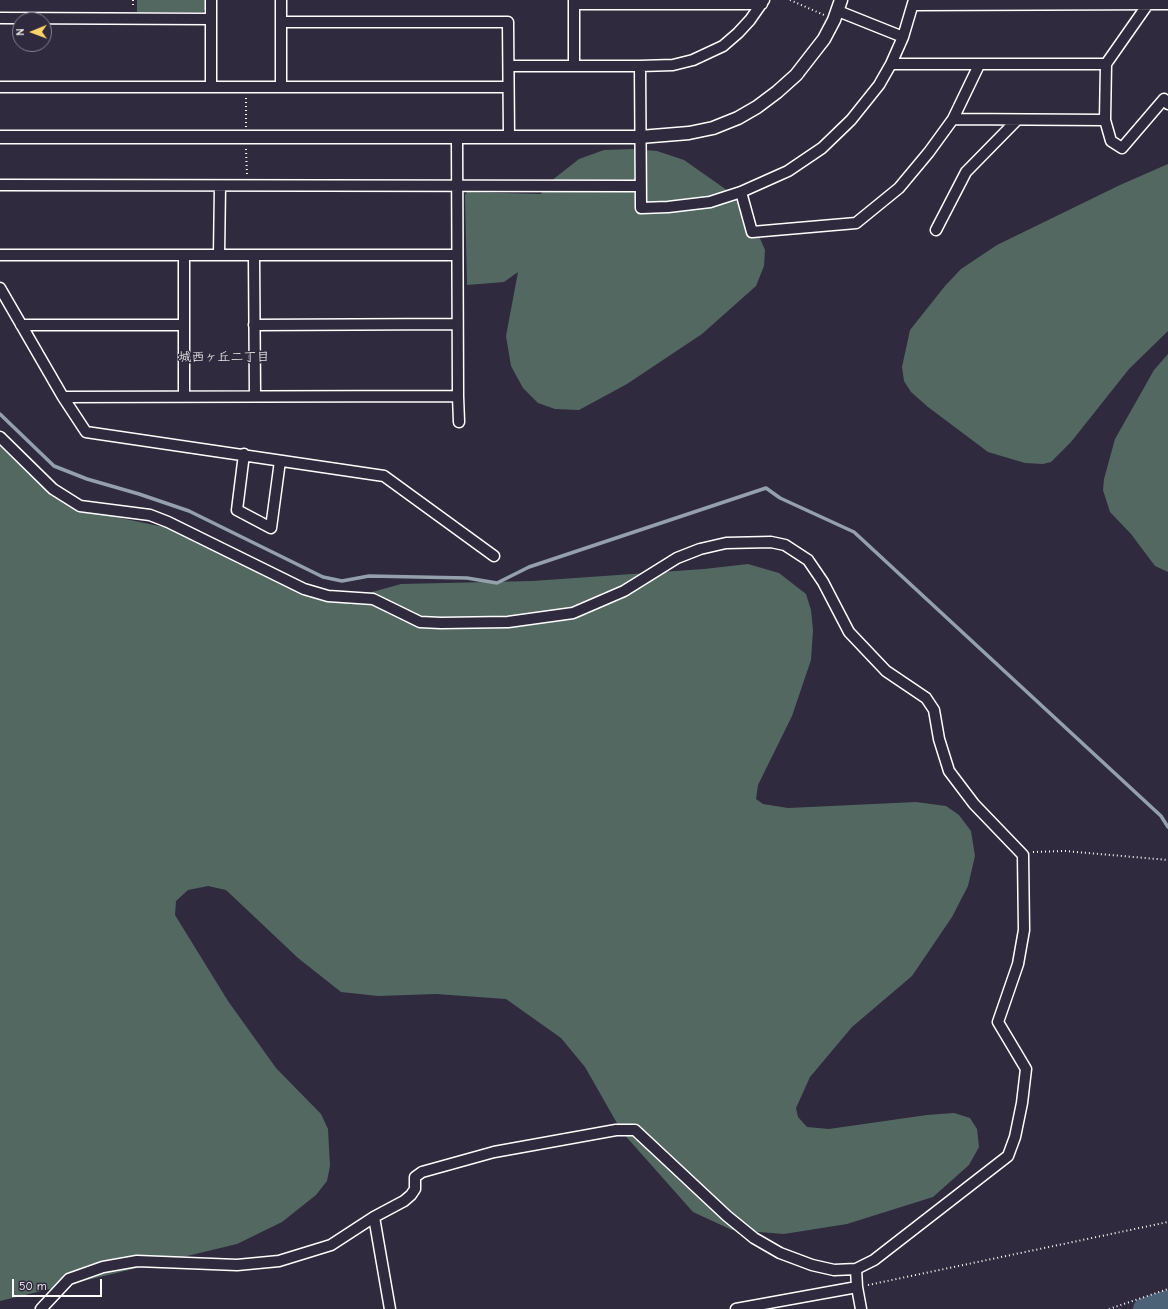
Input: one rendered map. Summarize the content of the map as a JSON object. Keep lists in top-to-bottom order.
{
  "districts": ["城西ヶ丘二丁目"],
  "scale_bar": "50 m",
  "north": "left"
}
